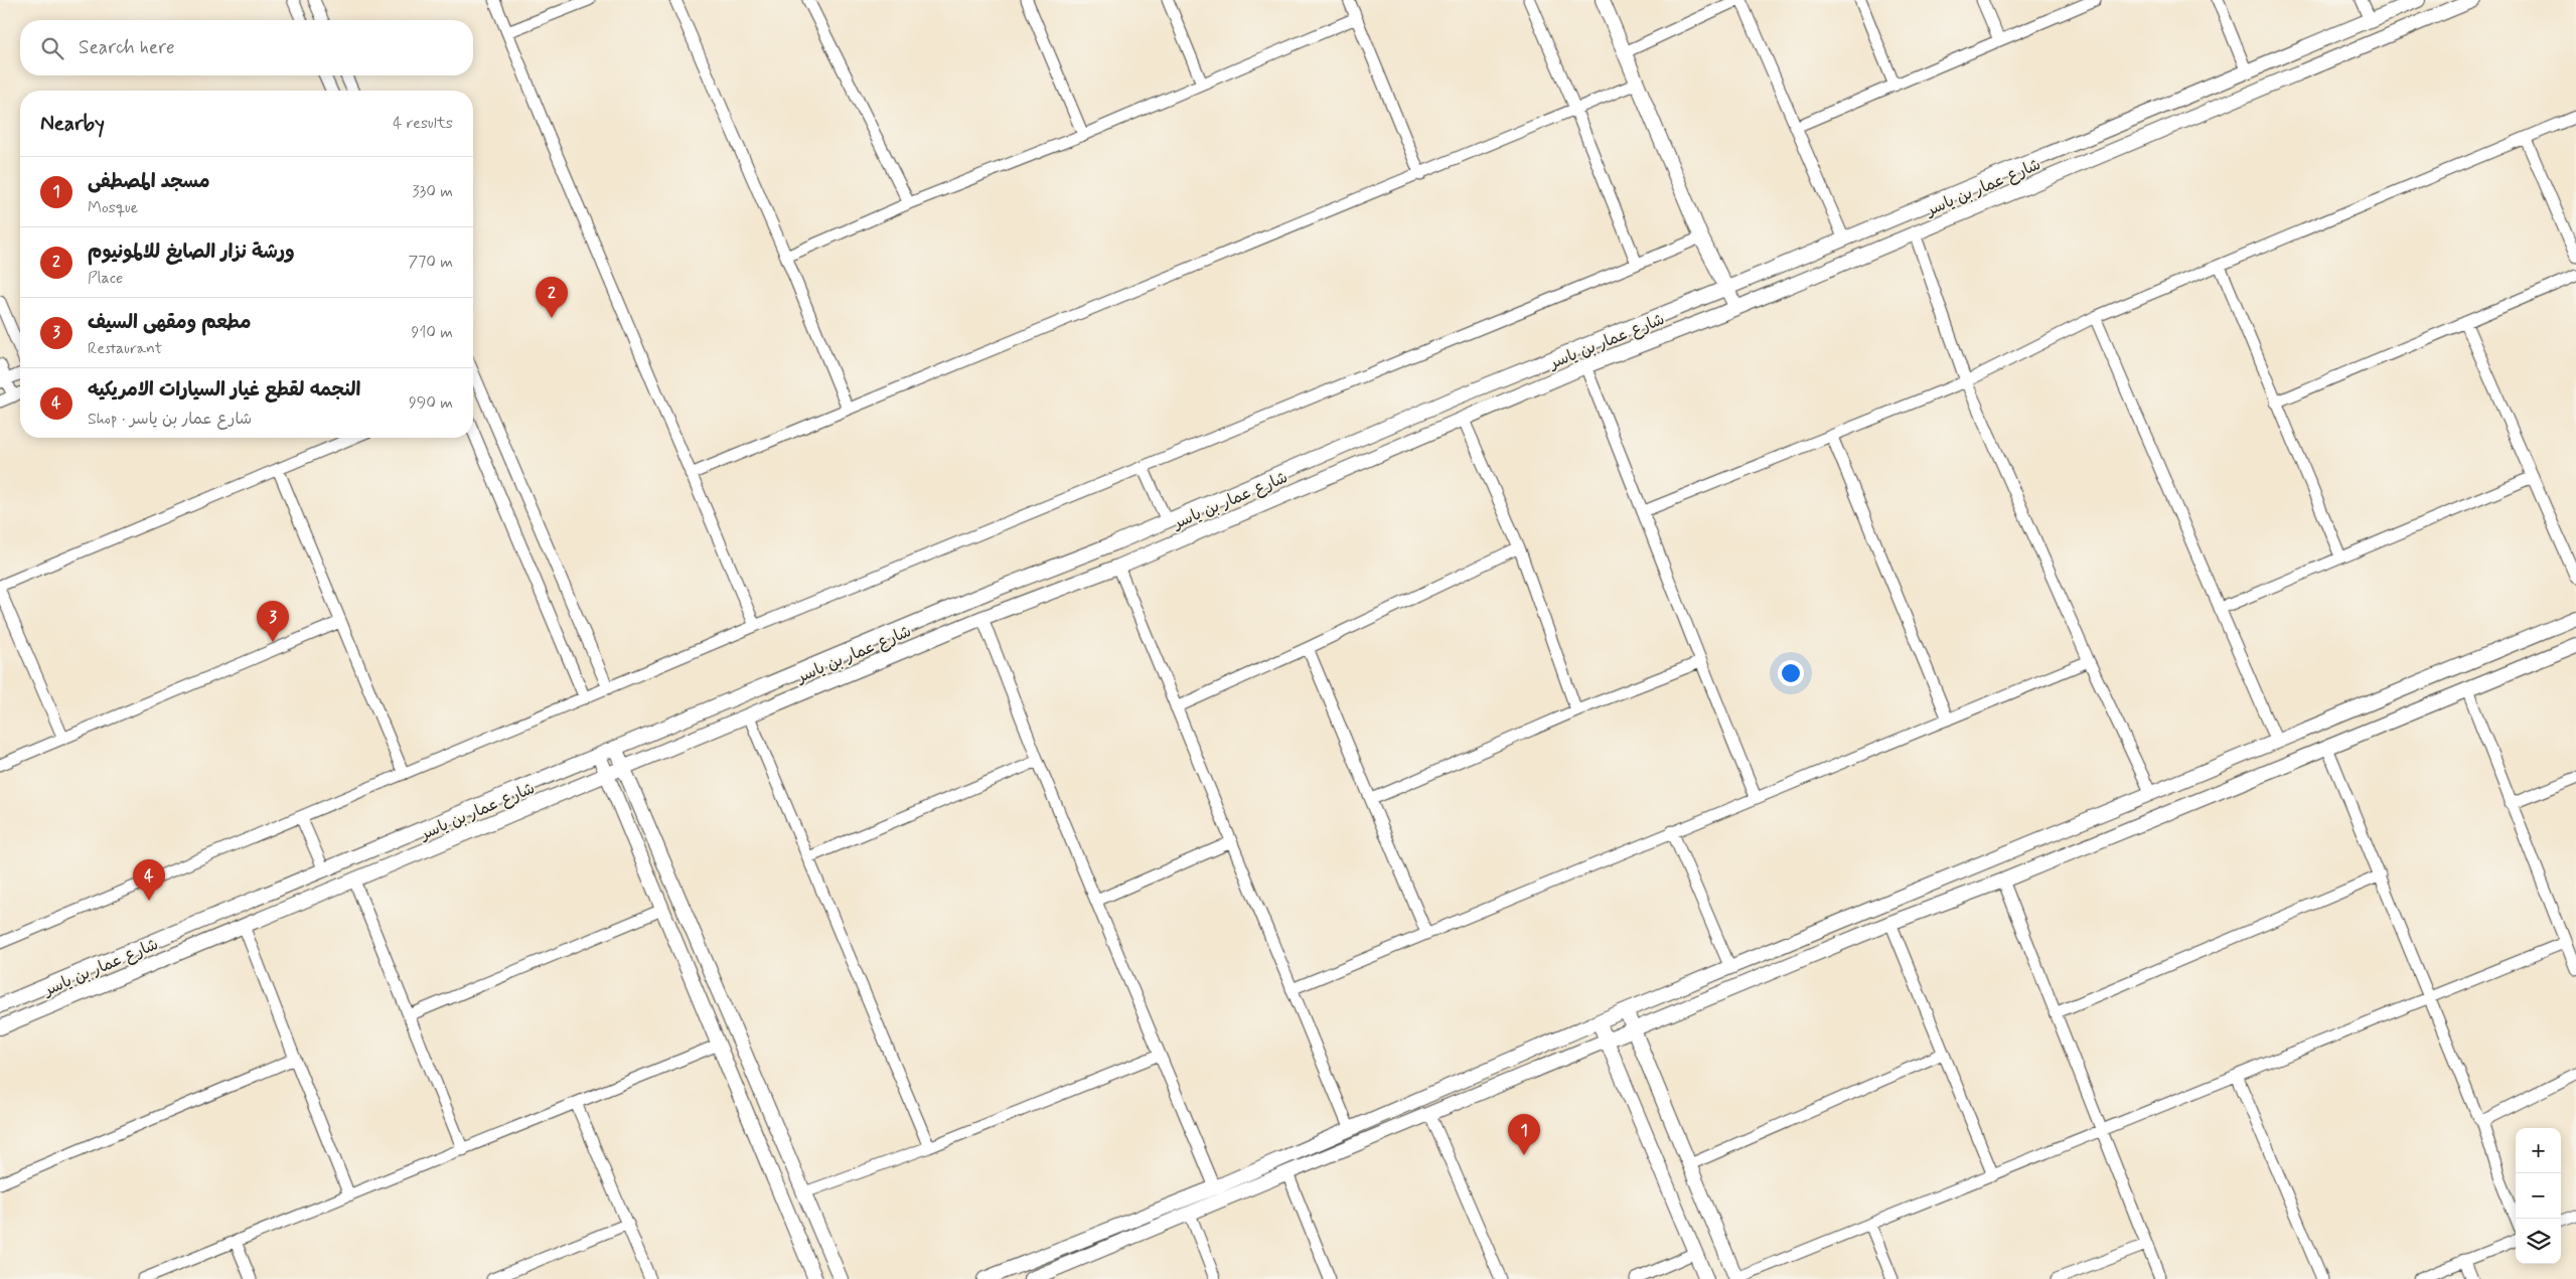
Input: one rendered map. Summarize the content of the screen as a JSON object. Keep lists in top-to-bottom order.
{
  "streets": {
    "street": ["شارع عمار بن ياسر"]
  },
  "page": {
    "search": "Search here",
    "heading": ["Nearby", "4 results"],
    "list": [
      {
        "mark": "1",
        "name": "مسجد المصطفى",
        "note": "Mosque",
        "value": "330 m"
      },
      {
        "mark": "2",
        "name": "ورشة نزار الصايغ للالمونيوم",
        "note": "Place",
        "value": "770 m"
      },
      {
        "mark": "3",
        "name": "مطعم ومقهى السيف",
        "note": "Restaurant",
        "value": "910 m"
      },
      {
        "mark": "4",
        "name": "النجمه لقطع غيار السيارات الامريكيه",
        "note": "Shop · شارع عمار بن ياسر",
        "value": "990 m"
      }
    ],
    "pins": [
      "2",
      "3",
      "4",
      "1"
    ],
    "map_buttons": ["+", "−"]
  }
}
